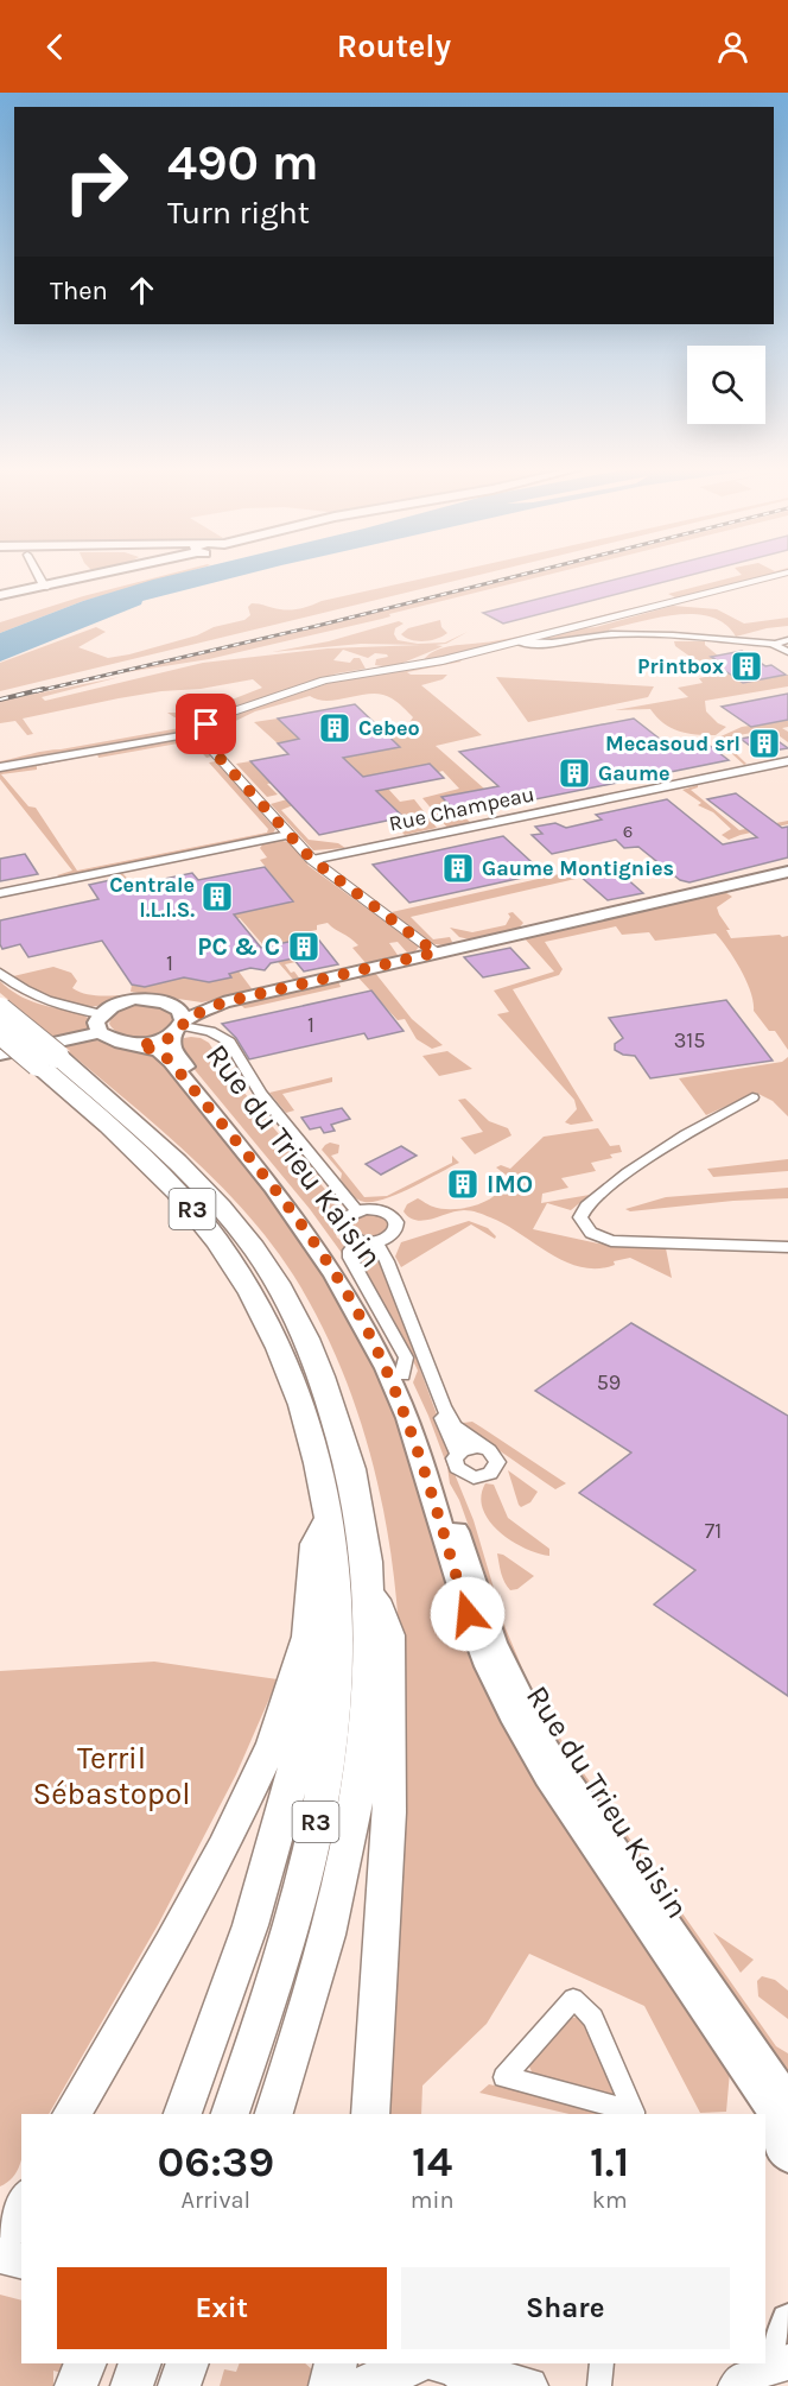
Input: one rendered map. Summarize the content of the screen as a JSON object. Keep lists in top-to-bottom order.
{
  "streets": {
    "highway": ["R3"],
    "main road": ["Rue du Trieu Kaisin"],
    "street": ["Rue Champeau"]
  },
  "parks": ["Terril Sébastopol"],
  "places": {
    "building": [
      "Printbox",
      "Cebeo",
      "Mecasoud srl",
      "Gaume",
      "Gaume Montignies",
      "Centrale I.L.I.S.",
      "PC & C",
      "IMO"
    ]
  },
  "house_numbers": [
    "6",
    "1",
    "1",
    "315",
    "59",
    "71"
  ],
  "page": {
    "header": "Routely",
    "turn": ["490 m", "Turn right"],
    "then": "Then",
    "eta": [
      "06:39",
      "Arrival",
      "14",
      "min",
      "1.1",
      "km"
    ],
    "buttons": ["Exit", "Share"]
  }
}
